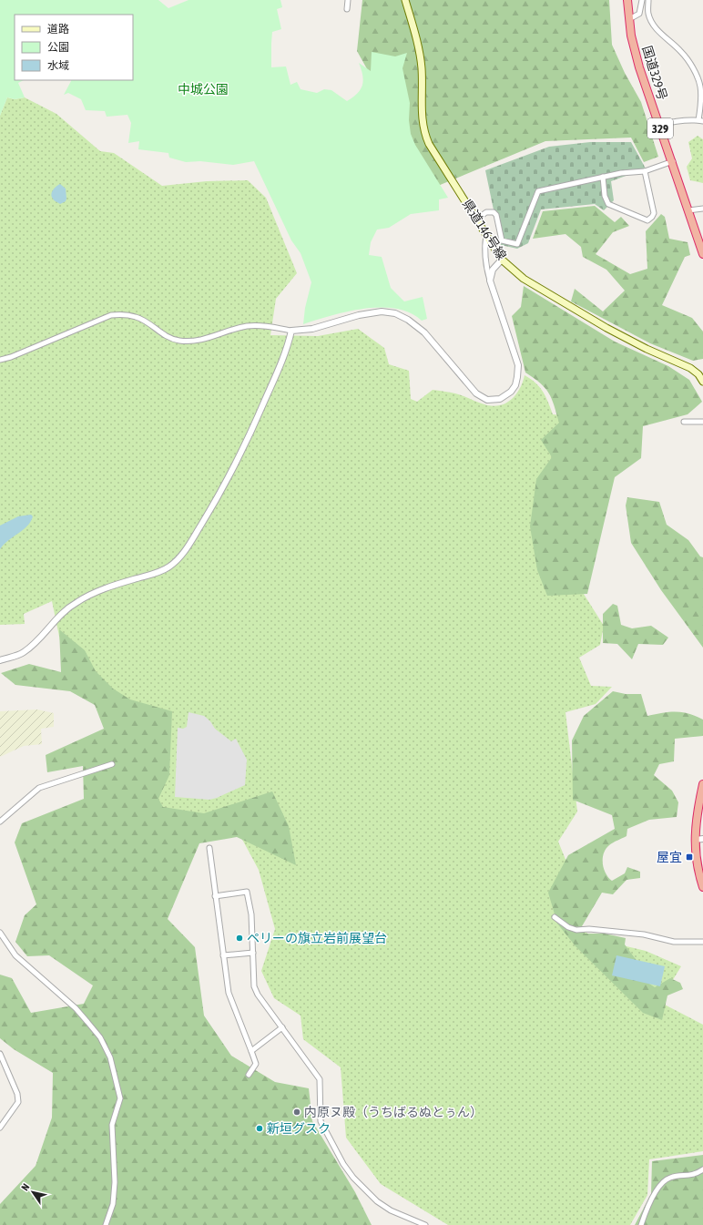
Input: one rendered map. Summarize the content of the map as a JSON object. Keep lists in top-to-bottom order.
{
  "streets": {
    "highway": ["国道329号", "329"],
    "main road": ["県道146号線"]
  },
  "parks": ["中城公園"],
  "places": {
    "transit": ["屋宜"],
    "other": ["ペリーの旗立岩前展望台", "内原ヌ殿（うちばるぬとぅん）", "新垣グスク"]
  },
  "legend": ["道路", "公園", "水域"],
  "north": "top left"
}
